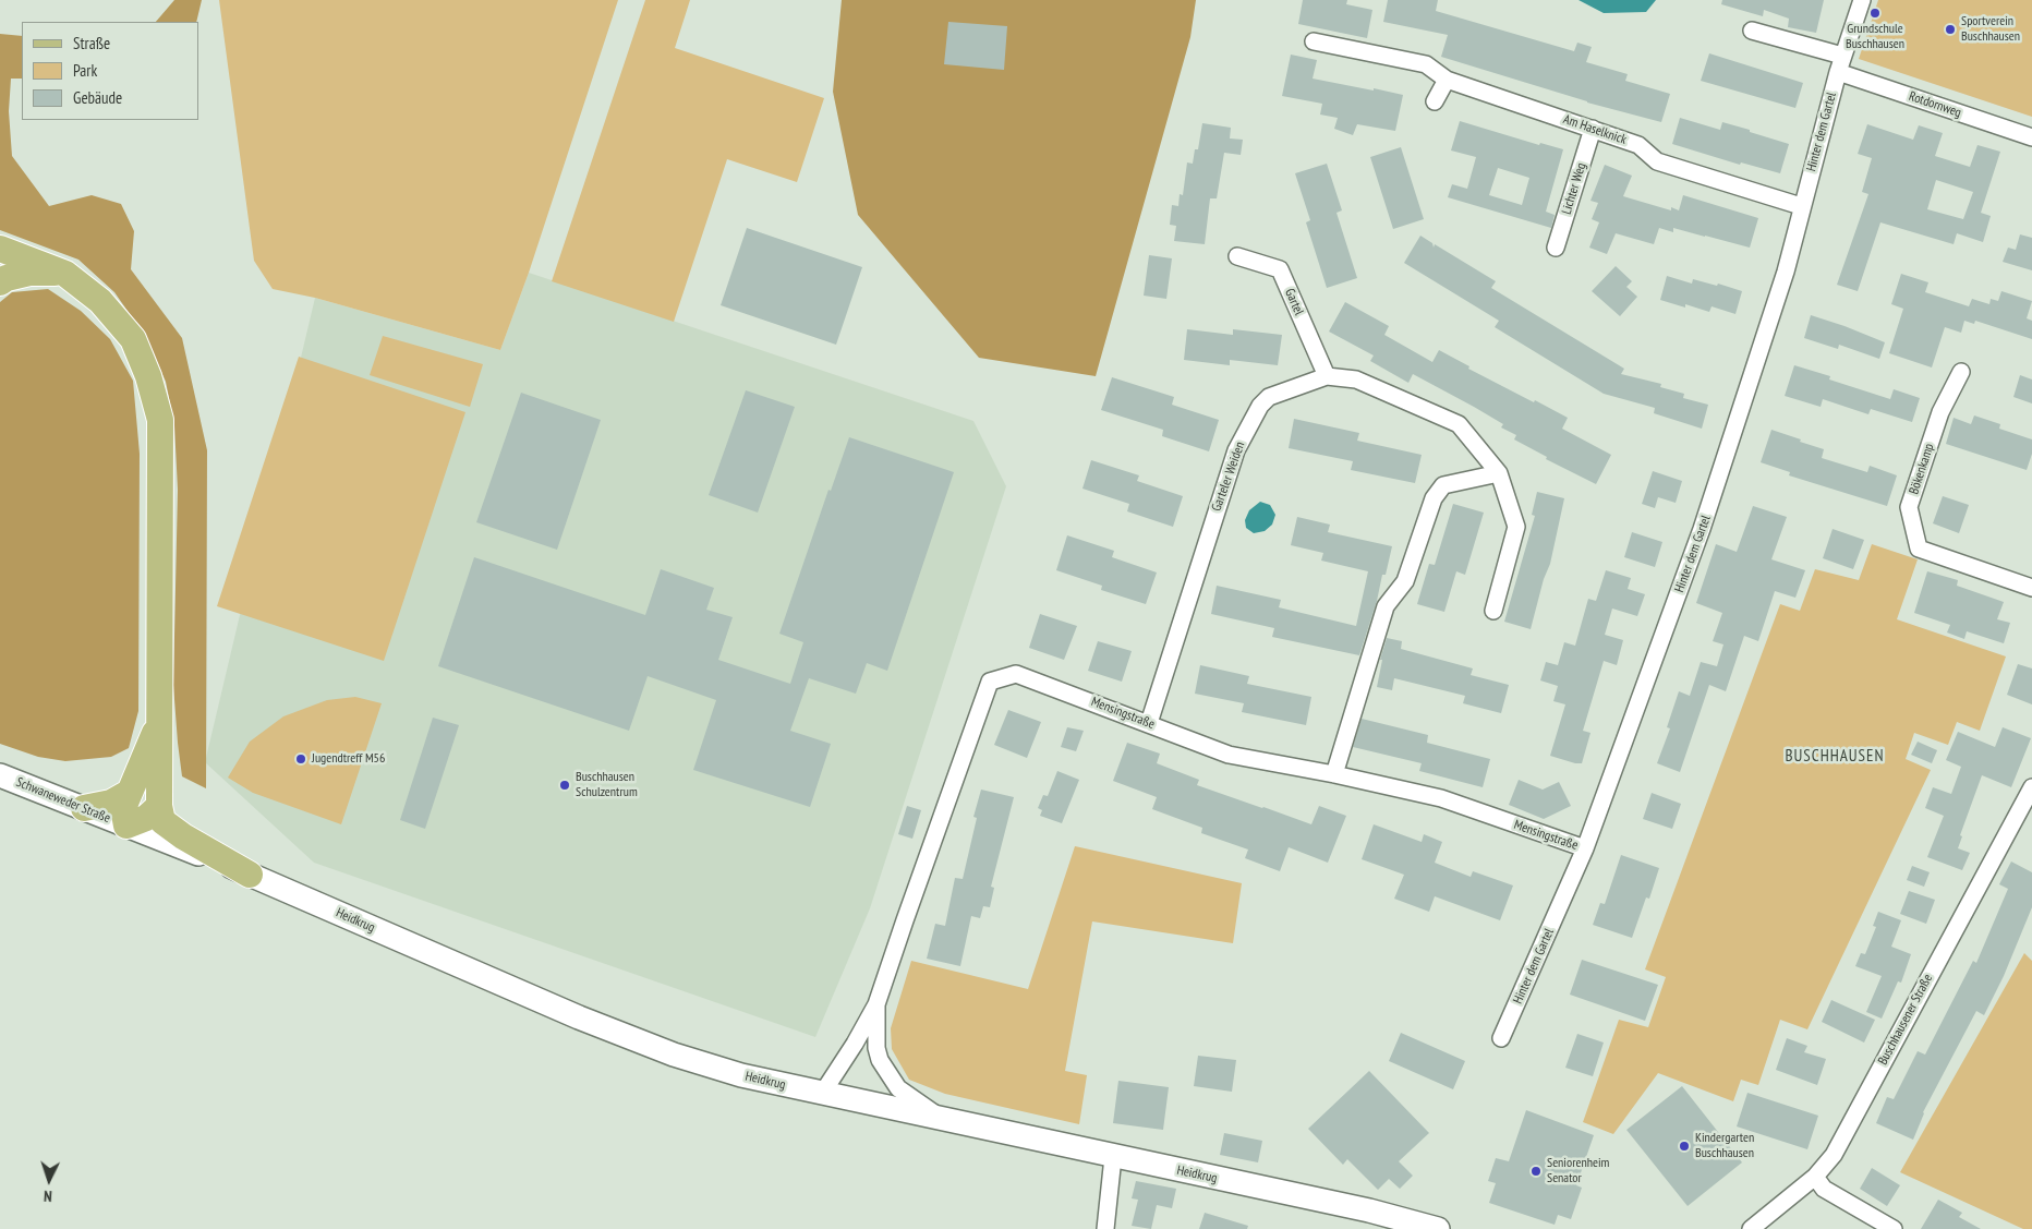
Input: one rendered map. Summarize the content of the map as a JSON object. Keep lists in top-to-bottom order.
{
  "streets": {
    "main road": ["Schwaneweder Straße", "Heidkrug"],
    "street": [
      "Rotdornweg",
      "Am Haselknick",
      "Hinter dem Gartel",
      "Lichter Weg",
      "Gartel",
      "Bökenkamp",
      "Garteler Weiden",
      "Mensingstraße",
      "Buschhausener Straße"
    ]
  },
  "crossings": [
    ["Rotdornweg", "Hinter dem Gartel"],
    ["Am Haselknick", "Hinter dem Gartel"],
    ["Am Haselknick", "Lichter Weg"],
    ["Hinter dem Gartel", "Mensingstraße"],
    ["Gartel", "Garteler Weiden"],
    ["Garteler Weiden", "Mensingstraße"],
    ["Mensingstraße", "Heidkrug"],
    ["Schwaneweder Straße", "Heidkrug"]
  ],
  "districts": ["BUSCHHAUSEN"],
  "places": [
    "Grundschule Buschhausen",
    "Sportverein Buschhausen",
    "Jugendtreff M56",
    "Buschhausen Schulzentrum",
    "Kindergarten Buschhausen",
    "Seniorenheim Senator"
  ],
  "legend": ["Straße", "Park", "Gebäude"],
  "north": "bottom"
}
